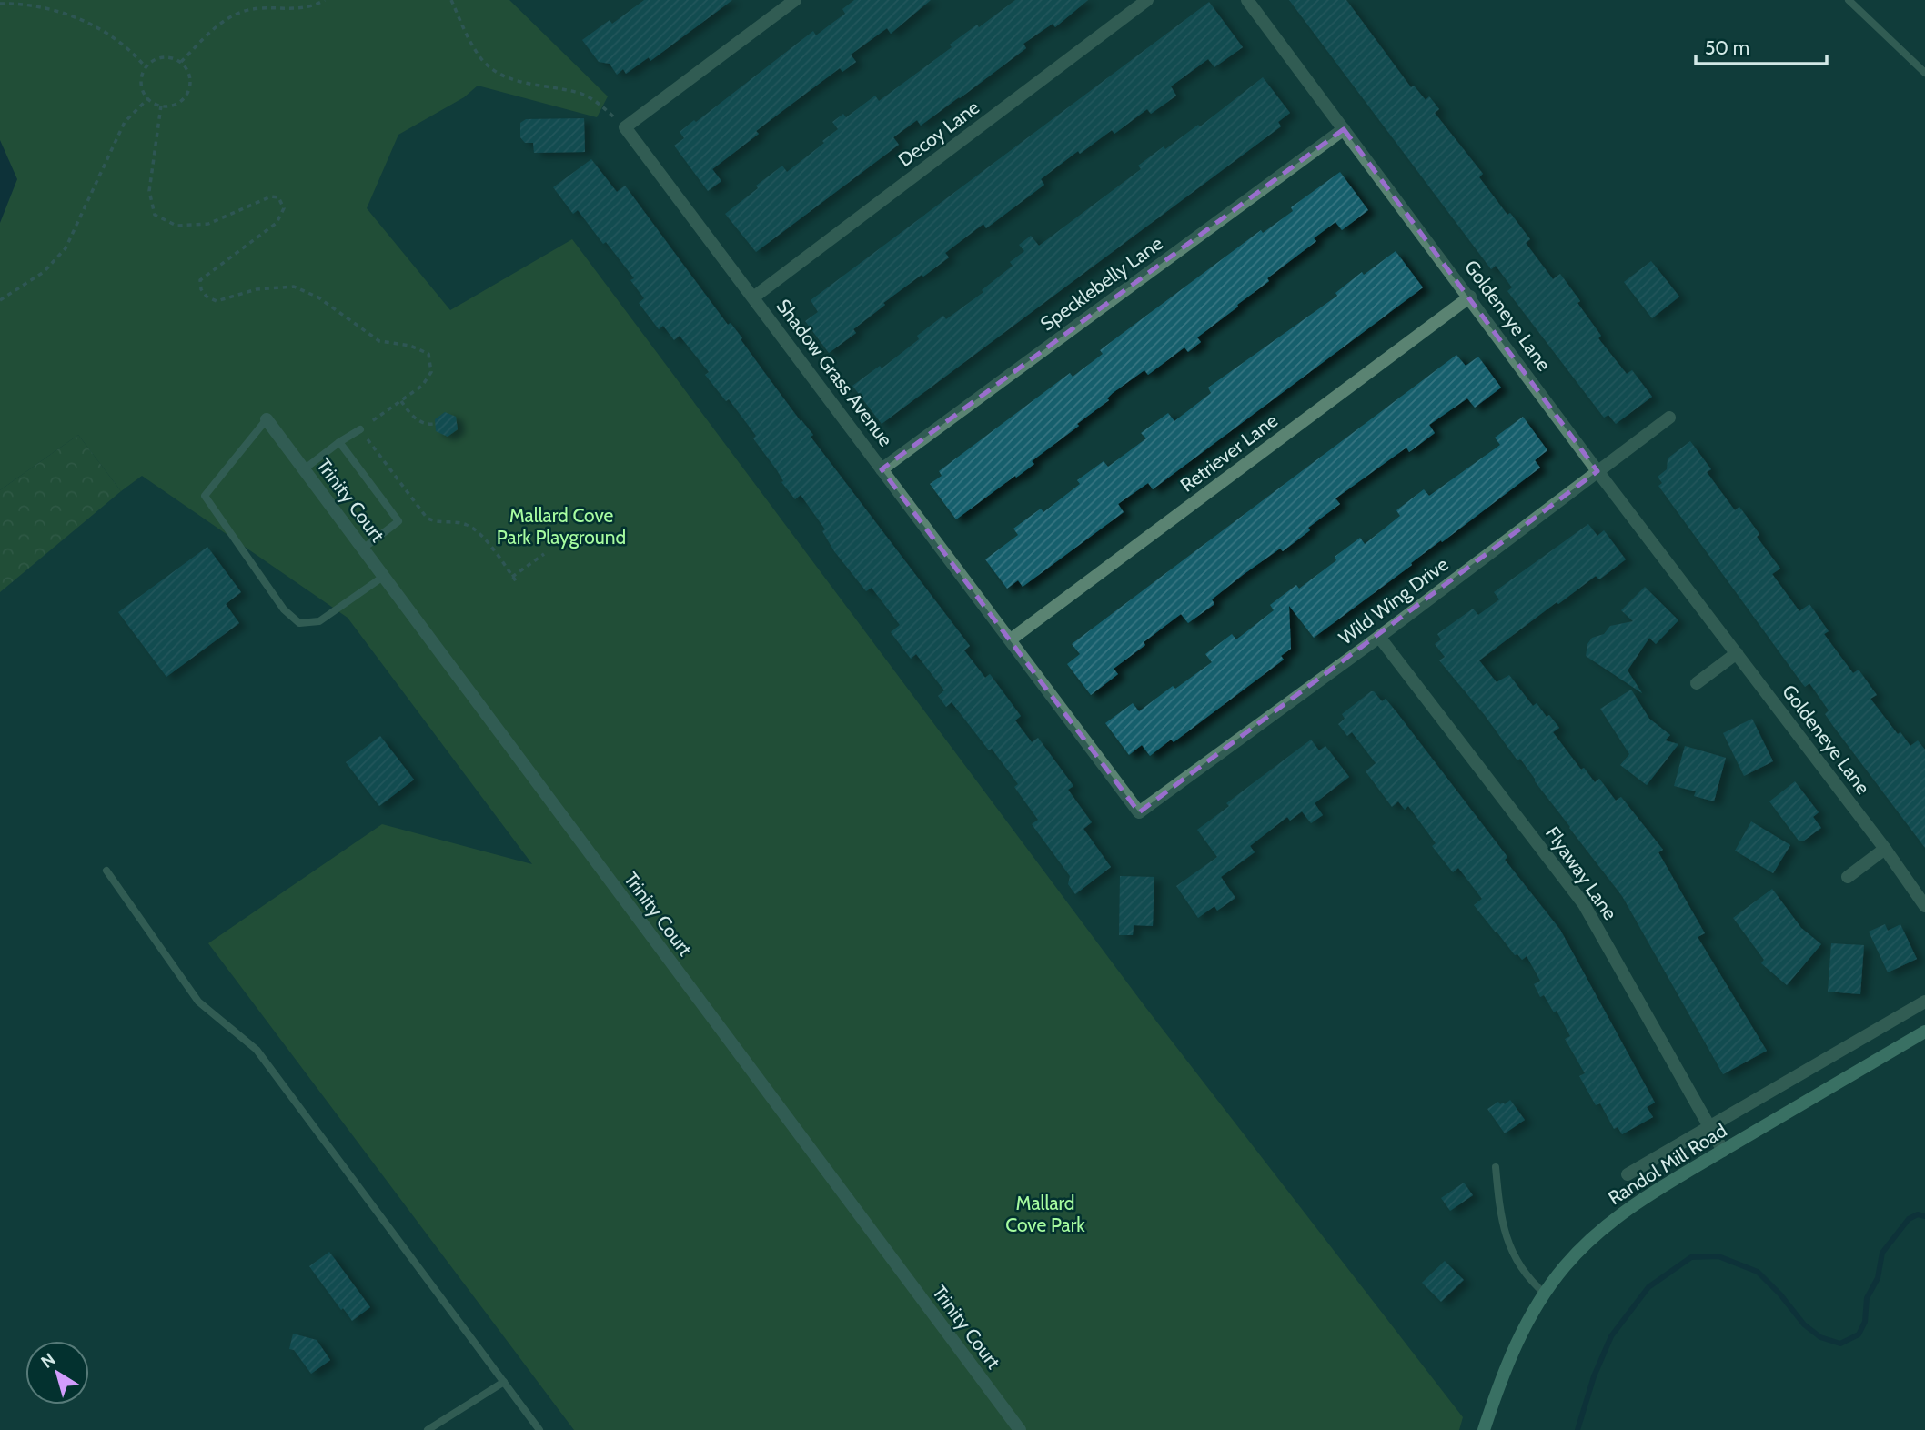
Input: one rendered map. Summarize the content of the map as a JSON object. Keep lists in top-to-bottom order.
{
  "streets": {
    "main road": ["Randol Mill Road"],
    "street": [
      "Decoy Lane",
      "Specklebelly Lane",
      "Goldeneye Lane",
      "Shadow Grass Avenue",
      "Retriever Lane",
      "Trinity Court",
      "Wild Wing Drive",
      "Flyaway Lane"
    ]
  },
  "crossings": [
    ["Decoy Lane", "Shadow Grass Avenue"],
    ["Specklebelly Lane", "Goldeneye Lane"],
    ["Specklebelly Lane", "Shadow Grass Avenue"],
    ["Goldeneye Lane", "Retriever Lane"],
    ["Goldeneye Lane", "Wild Wing Drive"],
    ["Shadow Grass Avenue", "Retriever Lane"],
    ["Shadow Grass Avenue", "Wild Wing Drive"],
    ["Wild Wing Drive", "Flyaway Lane"],
    ["Flyaway Lane", "Randol Mill Road"]
  ],
  "parks": ["Mallard Cove Park Playground", "Mallard Cove Park"],
  "scale_bar": "50 m",
  "north": "top left"
}
